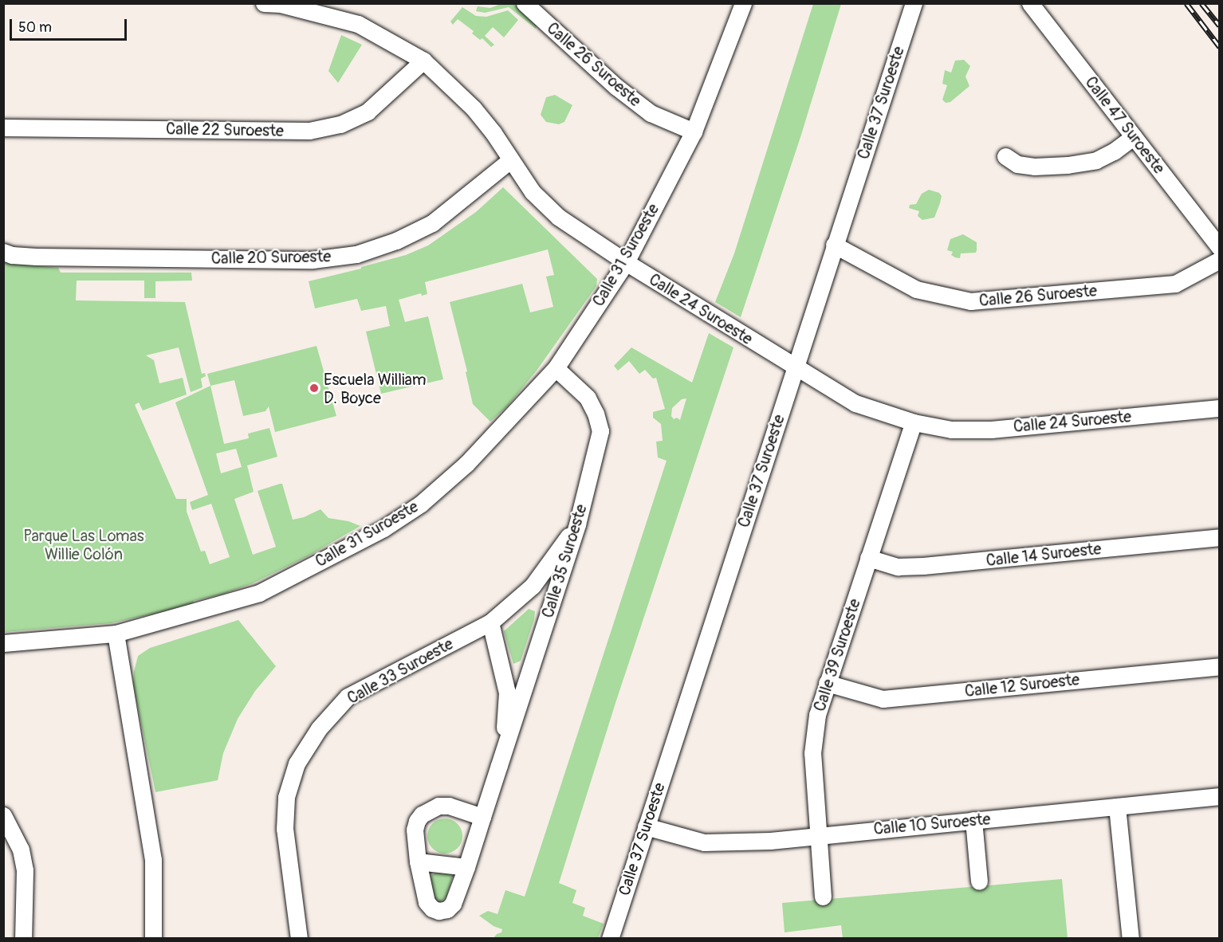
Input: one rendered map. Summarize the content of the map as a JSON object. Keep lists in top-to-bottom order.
{
  "streets": {
    "street": [
      "Calle 26 Suroeste",
      "Calle 37 Suroeste",
      "Calle 47 Suroeste",
      "Calle 22 Suroeste",
      "Calle 31 Suroeste",
      "Calle 20 Suroeste",
      "Calle 24 Suroeste",
      "Calle 14 Suroeste",
      "Calle 35 Suroeste",
      "Calle 39 Suroeste",
      "Calle 33 Suroeste",
      "Calle 12 Suroeste",
      "Calle 10 Suroeste"
    ]
  },
  "crossings": [
    ["Calle 26 Suroeste", "Calle 37 Suroeste"],
    ["Calle 26 Suroeste", "Calle 31 Suroeste"],
    ["Calle 37 Suroeste", "Calle 24 Suroeste"],
    ["Calle 37 Suroeste", "Calle 10 Suroeste"],
    ["Calle 22 Suroeste", "Calle 24 Suroeste"],
    ["Calle 31 Suroeste", "Calle 24 Suroeste"],
    ["Calle 31 Suroeste", "Calle 35 Suroeste"],
    ["Calle 20 Suroeste", "Calle 24 Suroeste"],
    ["Calle 24 Suroeste", "Calle 39 Suroeste"],
    ["Calle 14 Suroeste", "Calle 39 Suroeste"],
    ["Calle 35 Suroeste", "Calle 33 Suroeste"],
    ["Calle 39 Suroeste", "Calle 12 Suroeste"],
    ["Calle 39 Suroeste", "Calle 10 Suroeste"]
  ],
  "parks": ["Parque Las Lomas Willie Colón"],
  "places": ["Escuela William D. Boyce"],
  "scale_bar": "50 m"
}
